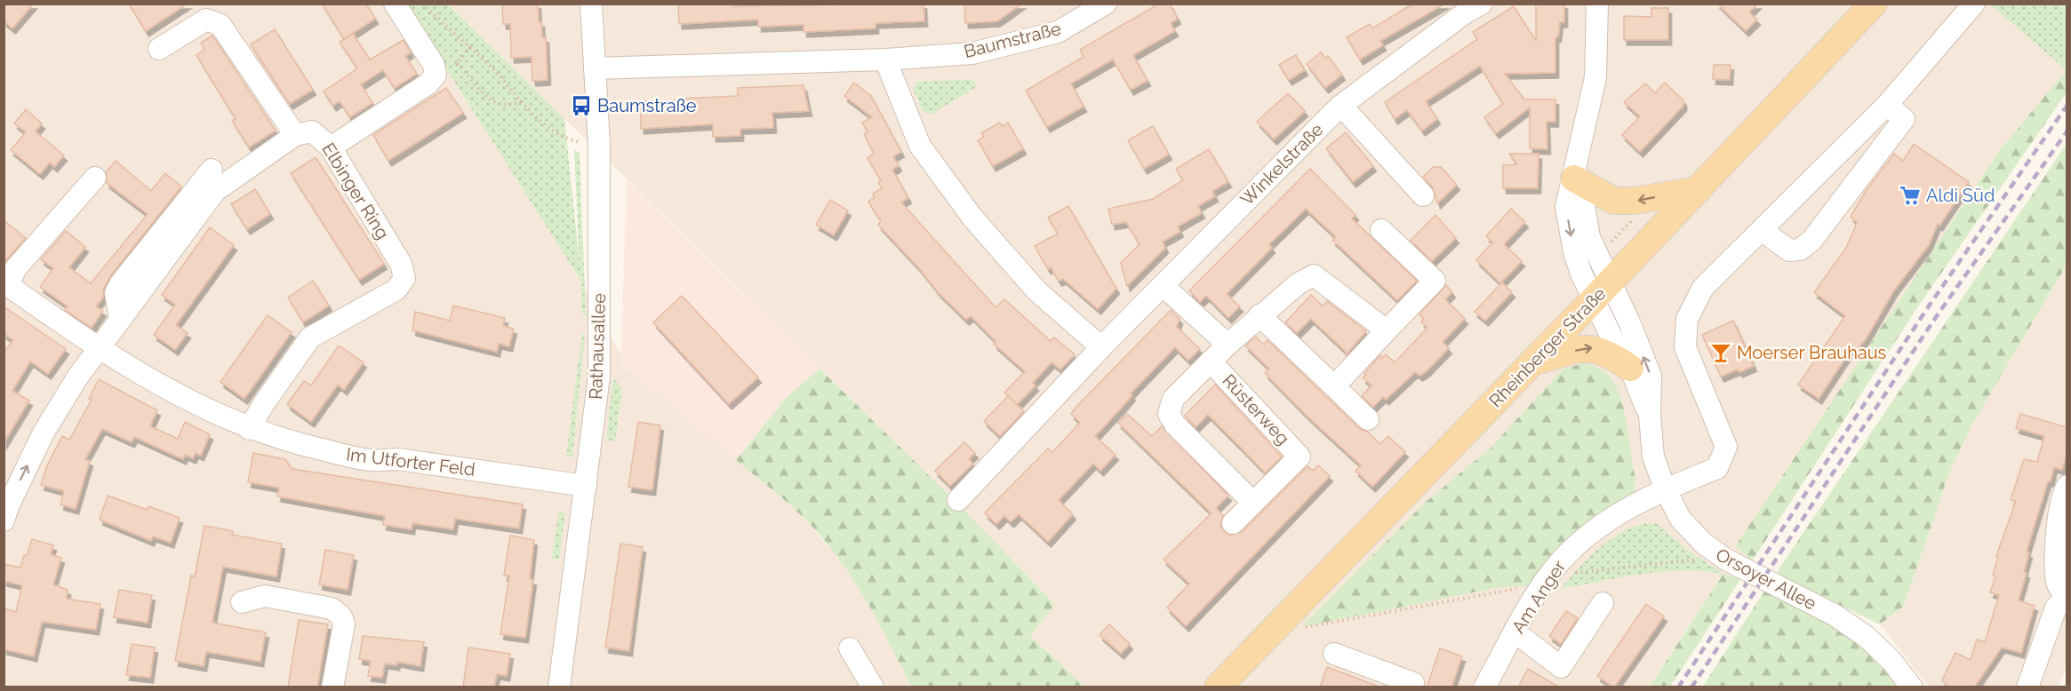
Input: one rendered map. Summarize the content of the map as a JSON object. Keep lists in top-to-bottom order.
{
  "streets": {
    "main road": ["Rheinberger Straße"],
    "street": [
      "Baumstraße",
      "Winkelstraße",
      "Elbinger Ring",
      "Rathausallee",
      "Rüsterweg",
      "Im Utforter Feld",
      "Orsoyer Allee",
      "Am Anger"
    ]
  },
  "crossings": [
    ["Baumstraße", "Rathausallee"],
    ["Elbinger Ring", "Im Utforter Feld"],
    ["Rathausallee", "Im Utforter Feld"],
    ["Rheinberger Straße", "Orsoyer Allee"],
    ["Orsoyer Allee", "Am Anger"]
  ],
  "places": {
    "bus stop": ["Baumstraße"],
    "supermarket": ["Aldi Süd"],
    "bar": ["Moerser Brauhaus"]
  }
}
